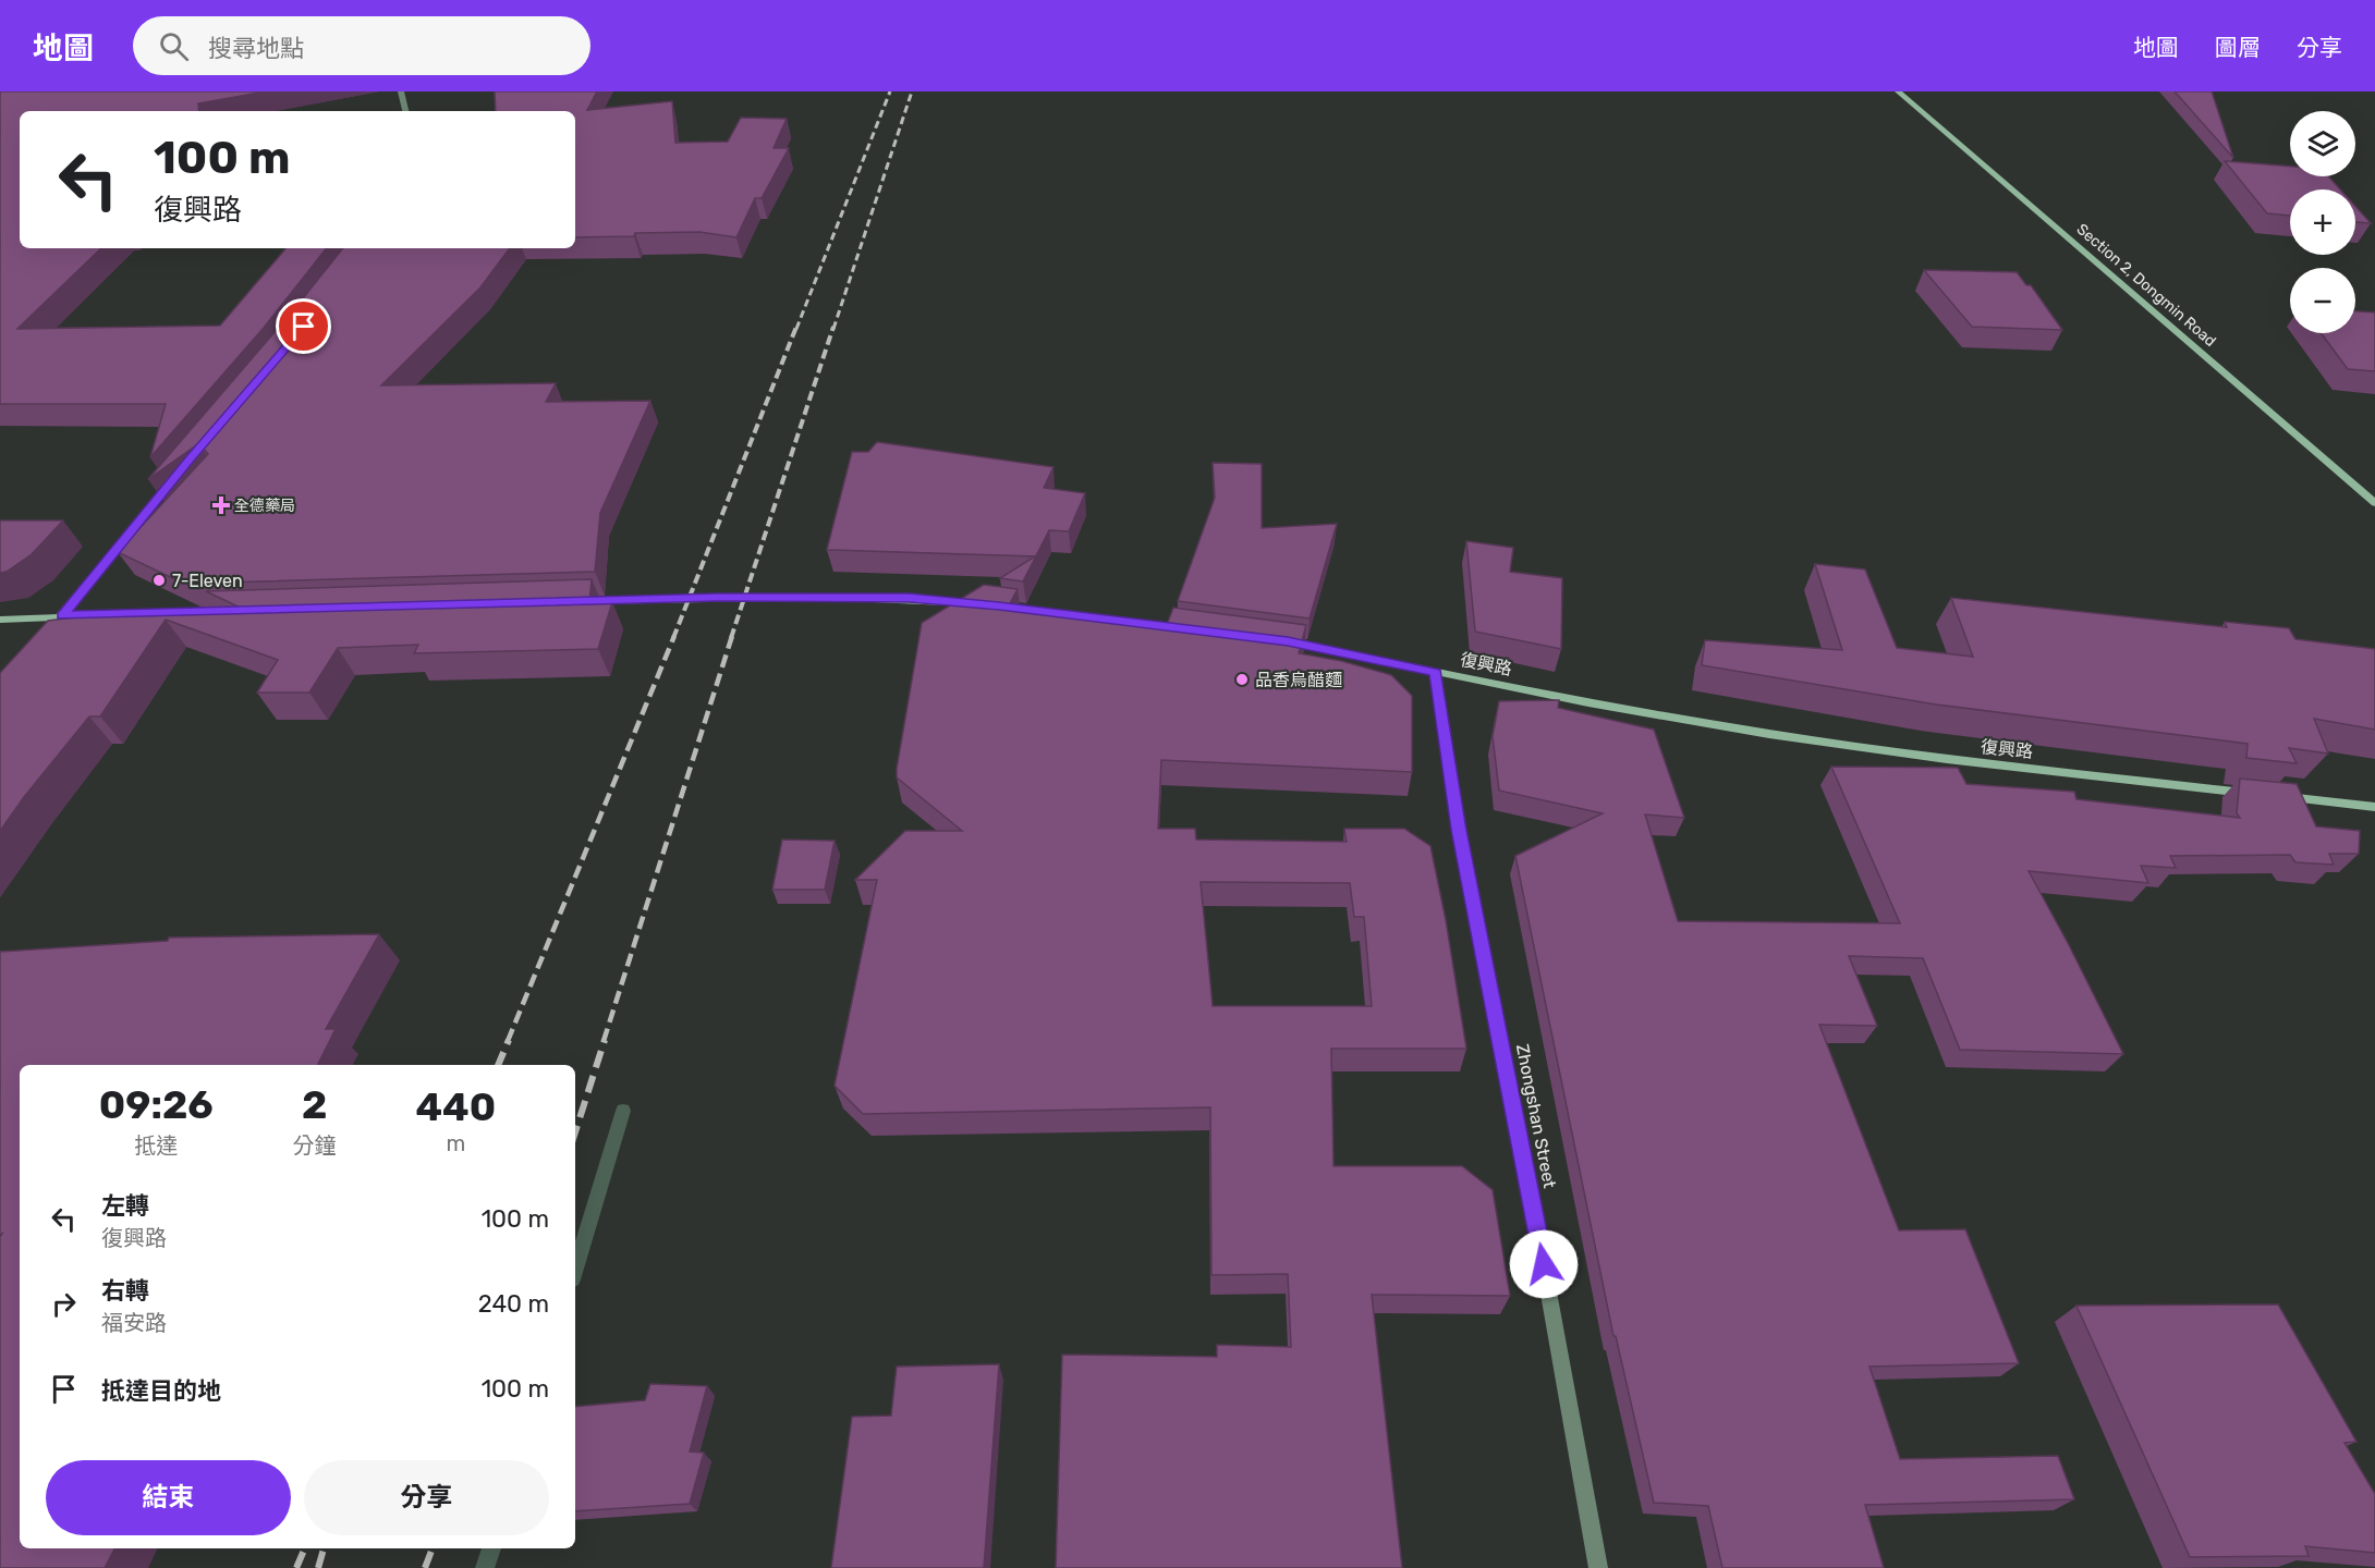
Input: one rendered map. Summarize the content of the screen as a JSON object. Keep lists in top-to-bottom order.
{
  "streets": {
    "street": ["Section 2, Dongmin Road", "復興路", "Zhongshan Street"]
  },
  "crossings": [
    ["復興路", "Zhongshan Street"]
  ],
  "places": {
    "health": ["全德藥局"],
    "other": ["7-Eleven", "品香烏醋麵"]
  },
  "page": {
    "header": "地圖",
    "search": "搜尋地點",
    "nav": ["地圖", "圖層", "分享"],
    "map_buttons": ["+", "−"],
    "turn": ["100 m", "復興路"],
    "eta": [
      "09:26",
      "抵達",
      "2",
      "分鐘",
      "440",
      "m"
    ],
    "list": [
      {
        "name": "左轉",
        "note": "復興路",
        "value": "100 m"
      },
      {
        "name": "右轉",
        "note": "福安路",
        "value": "240 m"
      },
      {
        "name": "抵達目的地",
        "value": "100 m"
      }
    ],
    "buttons": ["結束", "分享"]
  }
}
